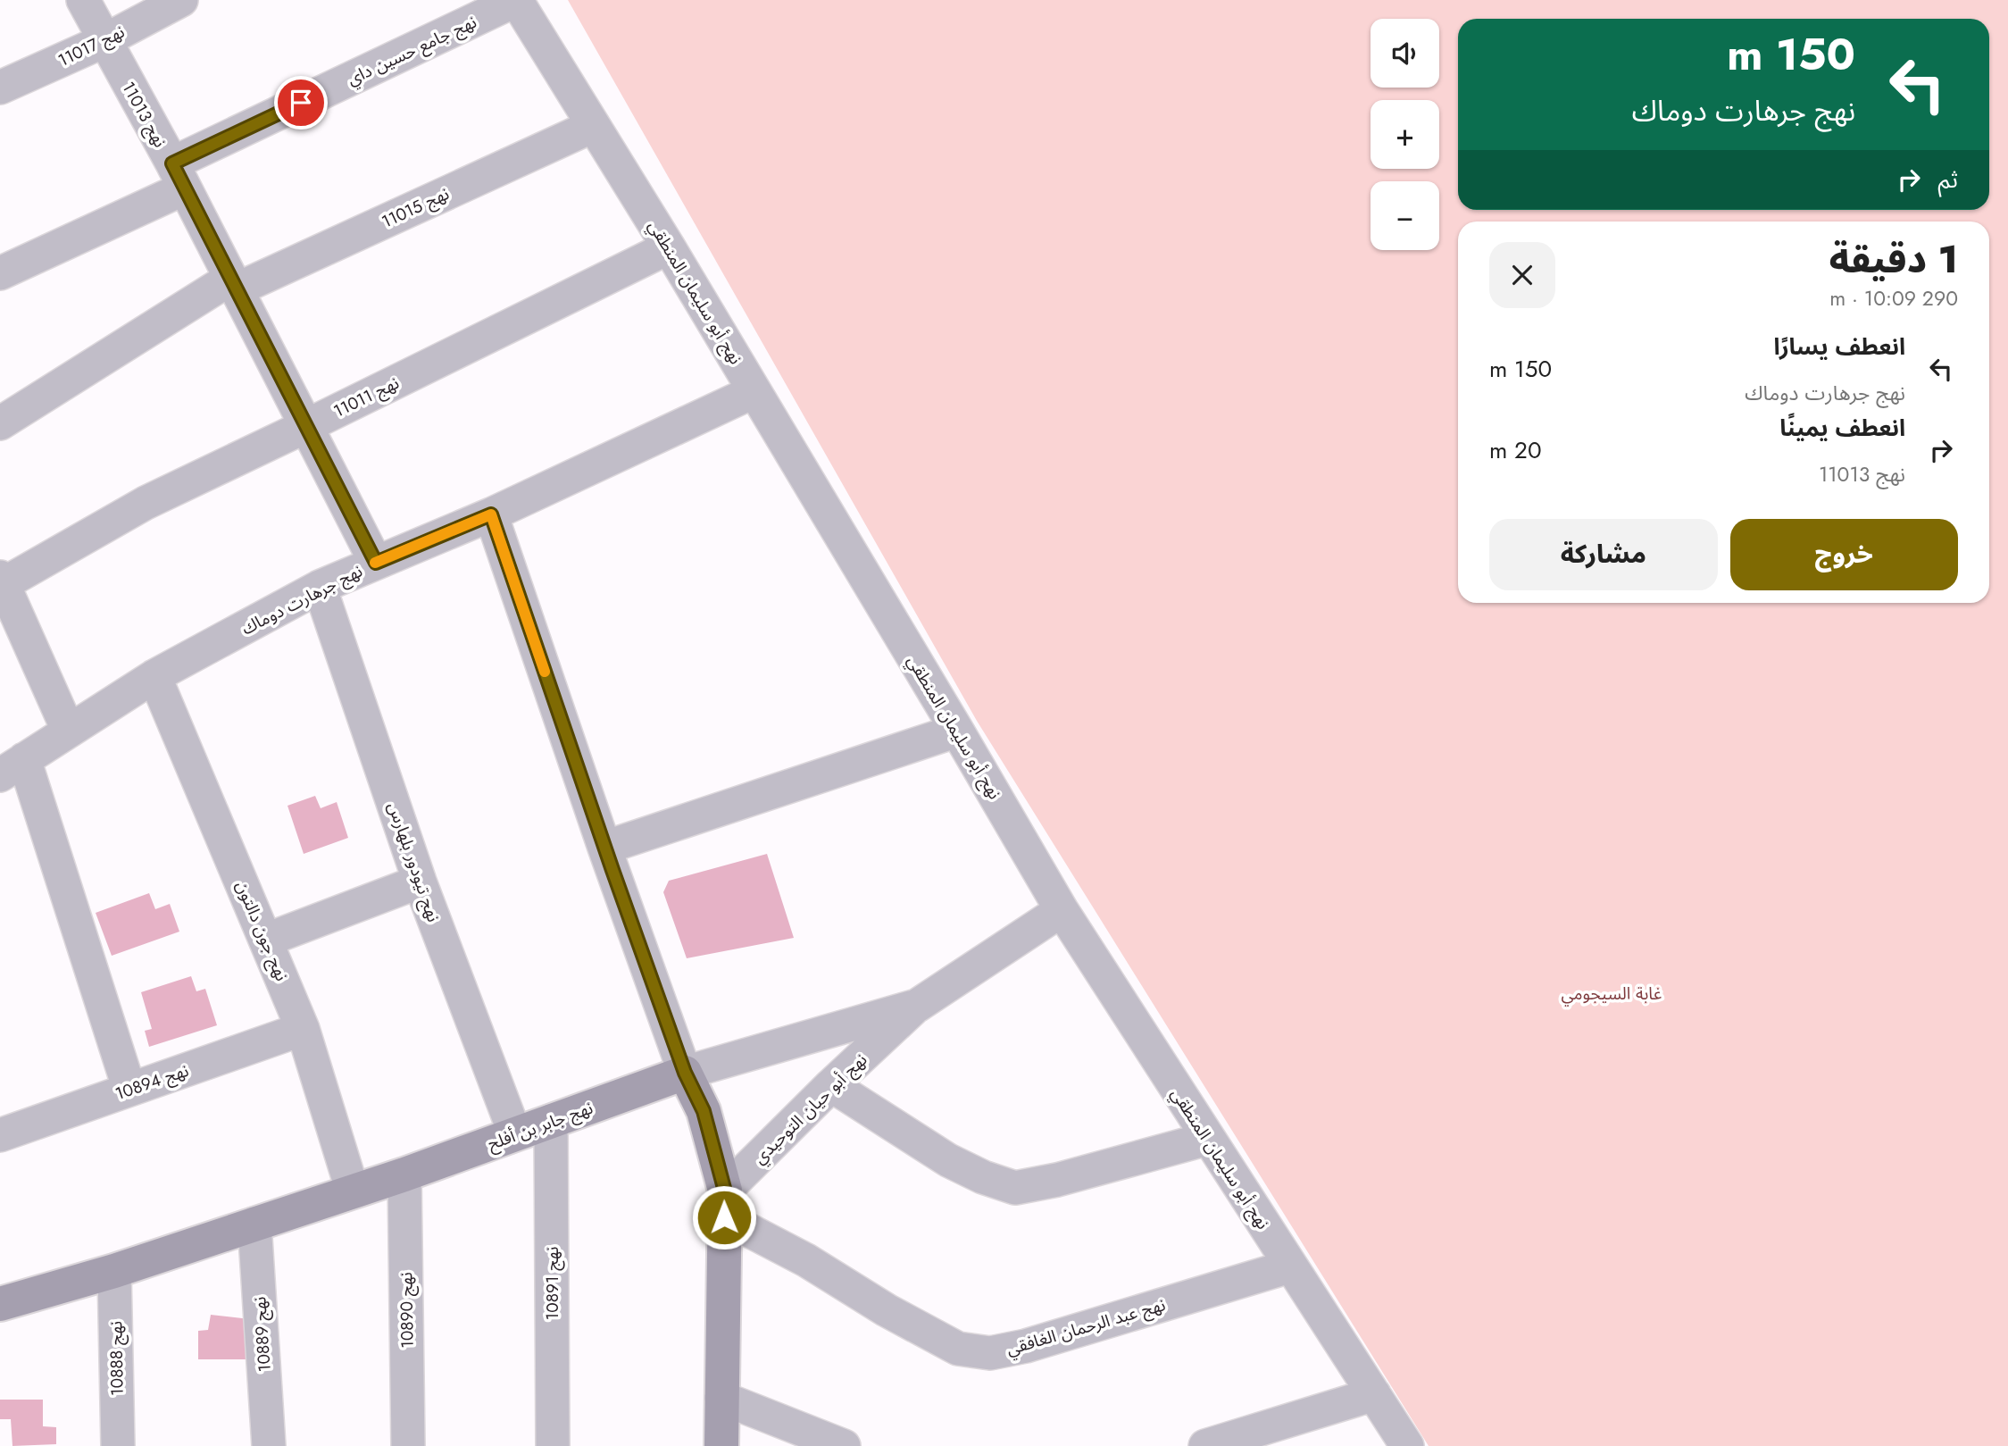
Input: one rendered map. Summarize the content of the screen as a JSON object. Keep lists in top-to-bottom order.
{
  "streets": {
    "street": [
      "نهج 11017",
      "نهج جامع حسين داي",
      "نهج 11013",
      "نهج 11015",
      "نهج أبو سليمان المنطقي",
      "نهج 11011",
      "نهج جرهارت دوماك",
      "نهج تيودور بلهارس",
      "نهج جون دالتون",
      "نهج 10894",
      "نهج أبو حيان التوحيدي",
      "نهج جابر بن أفلح",
      "نهج 10891",
      "نهج 10890",
      "نهج عبد الرحمان الغافقي",
      "نهج 10889",
      "نهج 10888"
    ]
  },
  "crossings": [
    ["نهج 11017", "نهج 11013"],
    ["نهج جامع حسين داي", "نهج 11013"],
    ["نهج جامع حسين داي", "نهج أبو سليمان المنطقي"],
    ["نهج 11013", "نهج 11015"],
    ["نهج 11013", "نهج 11011"],
    ["نهج 11013", "نهج جرهارت دوماك"],
    ["نهج 11015", "نهج أبو سليمان المنطقي"],
    ["نهج أبو سليمان المنطقي", "نهج 11011"],
    ["نهج أبو سليمان المنطقي", "نهج جرهارت دوماك"],
    ["نهج أبو سليمان المنطقي", "نهج جابر بن أفلح"],
    ["نهج أبو سليمان المنطقي", "نهج عبد الرحمان الغافقي"],
    ["نهج جرهارت دوماك", "نهج تيودور بلهارس"],
    ["نهج جرهارت دوماك", "نهج جون دالتون"],
    ["نهج تيودور بلهارس", "نهج جابر بن أفلح"],
    ["نهج جون دالتون", "نهج 10894"],
    ["نهج جون دالتون", "نهج جابر بن أفلح"],
    ["نهج أبو حيان التوحيدي", "نهج جابر بن أفلح"],
    ["نهج أبو حيان التوحيدي", "نهج عبد الرحمان الغافقي"],
    ["نهج جابر بن أفلح", "نهج 10891"],
    ["نهج جابر بن أفلح", "نهج 10890"],
    ["نهج جابر بن أفلح", "نهج 10889"],
    ["نهج جابر بن أفلح", "نهج 10888"]
  ],
  "parks": ["غابة السيجومي"],
  "page": {
    "map_buttons": ["+", "−"],
    "turn": ["150 m", "نهج جرهارت دوماك"],
    "then": "ثم",
    "heading": ["1 دقيقة", "290 m · 10:09"],
    "list": [
      {
        "name": "انعطف يسارًا",
        "note": "نهج جرهارت دوماك",
        "value": "150 m"
      },
      {
        "name": "انعطف يمينًا",
        "note": "نهج 11013",
        "value": "20 m"
      }
    ],
    "buttons": ["خروج", "مشاركة"]
  }
}
